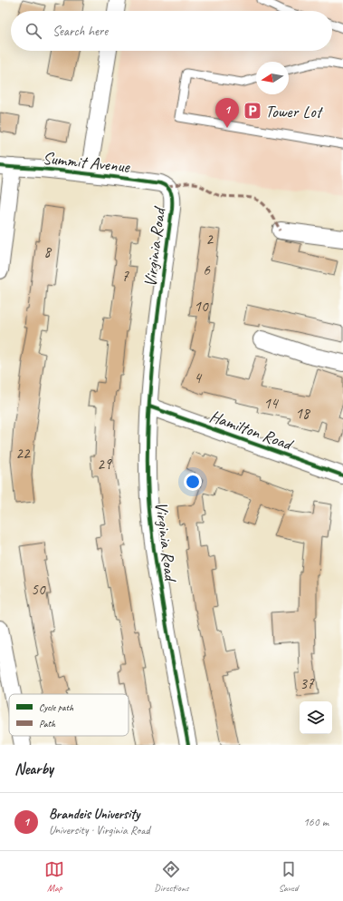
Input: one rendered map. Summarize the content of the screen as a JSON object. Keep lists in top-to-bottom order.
{
  "streets": {
    "street": ["Summit Avenue", "Virginia Road", "Hamilton Road"]
  },
  "crossings": [
    ["Summit Avenue", "Virginia Road"],
    ["Virginia Road", "Hamilton Road"]
  ],
  "places": {
    "parking": ["Tower Lot"]
  },
  "house_numbers": [
    "2",
    "8",
    "6",
    "7",
    "10",
    "4",
    "14",
    "18",
    "22",
    "29",
    "50",
    "37"
  ],
  "legend": ["Cycle path", "Path"],
  "north": "left",
  "page": {
    "search": "Search here",
    "pins": "1",
    "heading": "Nearby",
    "list": [
      {
        "mark": "1",
        "name": "Brandeis University",
        "note": "University · Virginia Road",
        "value": "160 m"
      }
    ],
    "nav": ["Map", "Directions", "Saved"]
  }
}
